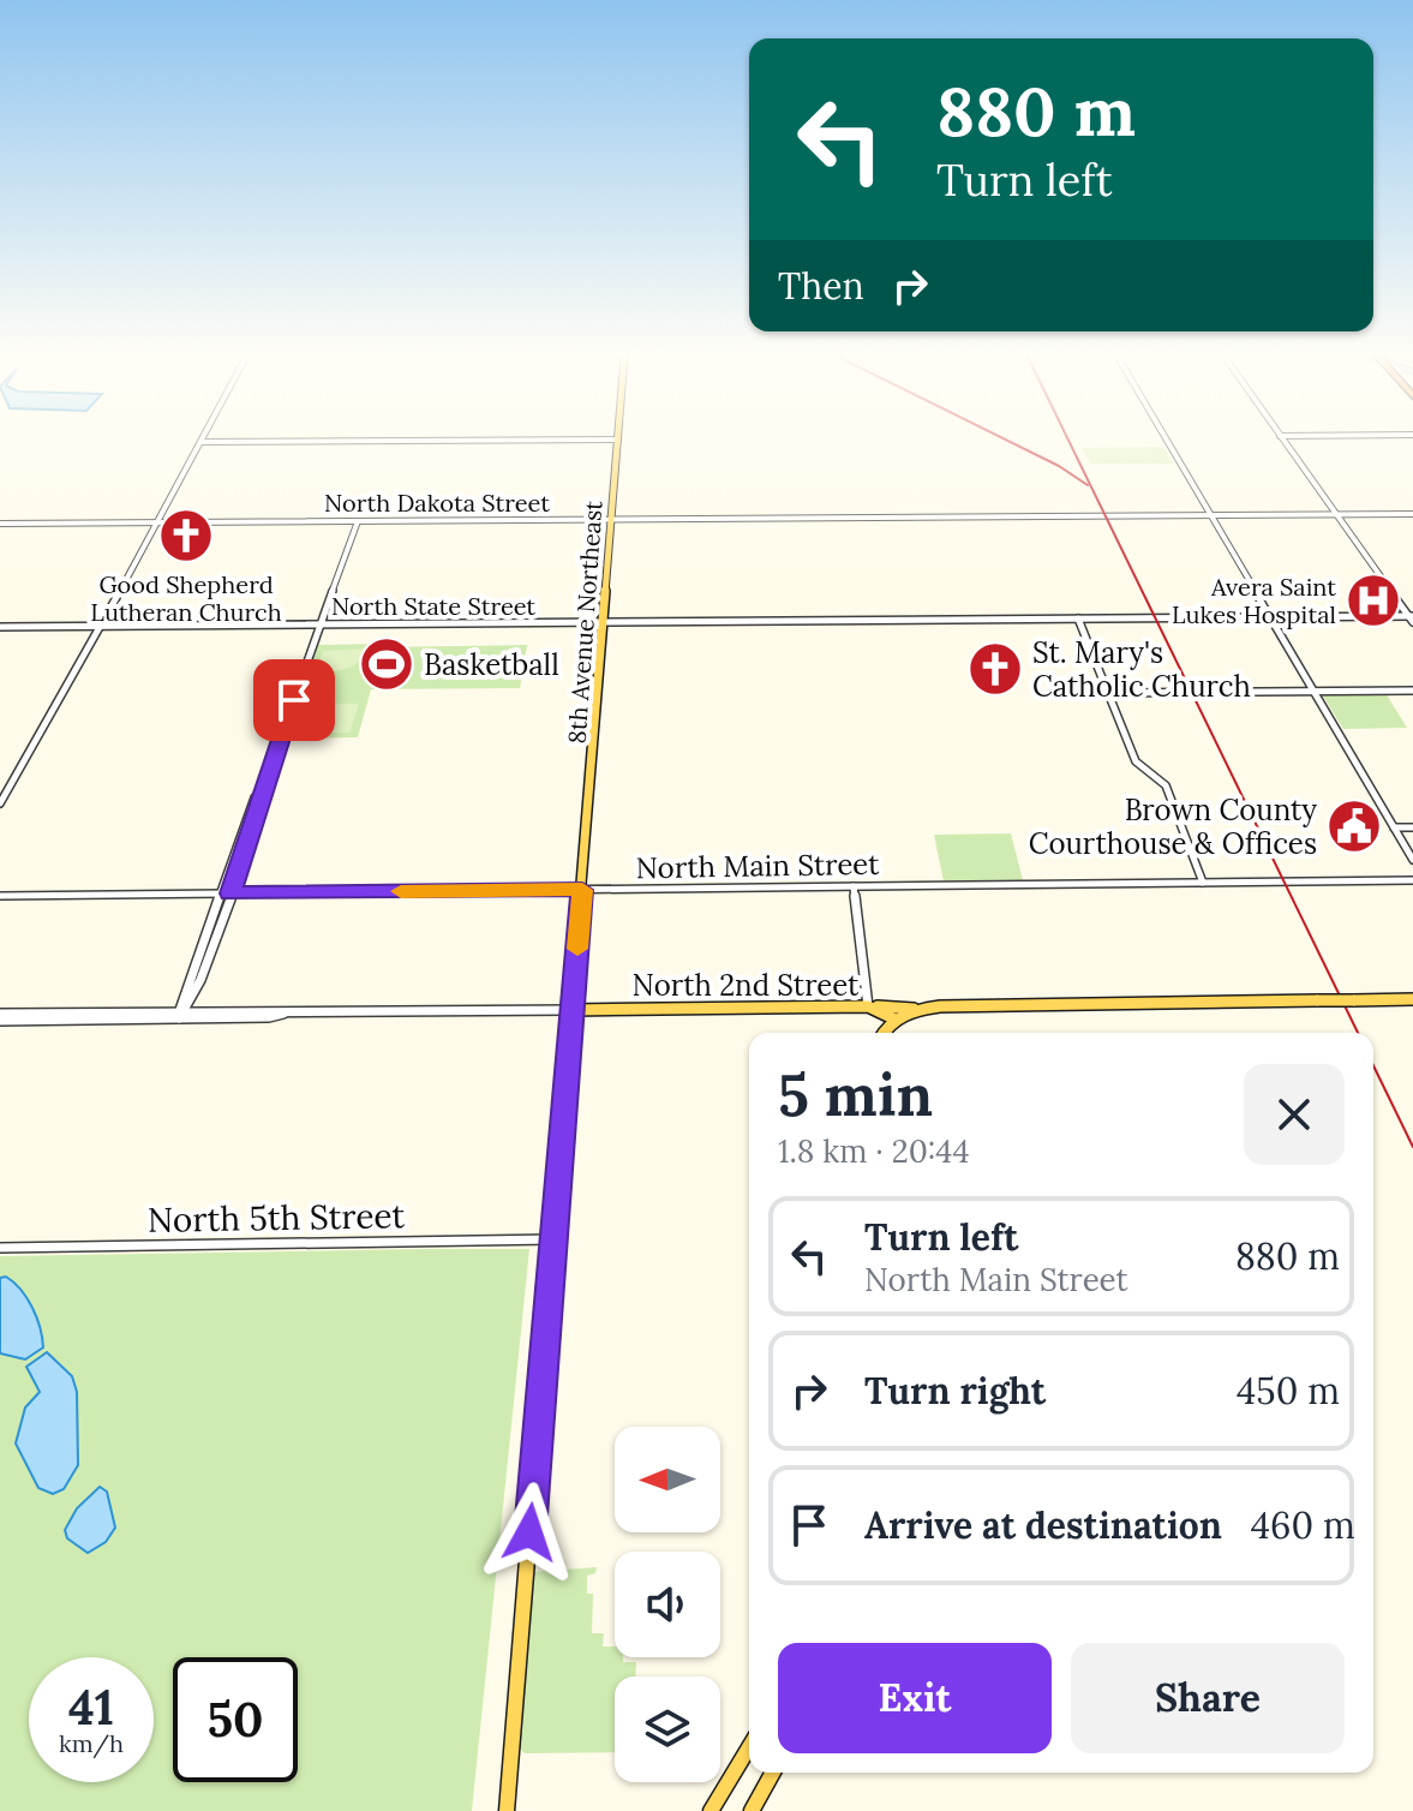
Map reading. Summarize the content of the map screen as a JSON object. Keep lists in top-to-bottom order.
{
  "streets": {
    "main road": ["8th Avenue Northeast", "North 2nd Street"],
    "street": [
      "North Dakota Street",
      "North State Street",
      "North Main Street",
      "North 5th Street"
    ]
  },
  "crossings": [
    ["North Dakota Street", "8th Avenue Northeast"],
    ["North State Street", "8th Avenue Northeast"],
    ["8th Avenue Northeast", "North Main Street"],
    ["8th Avenue Northeast", "North 2nd Street"],
    ["8th Avenue Northeast", "North 5th Street"]
  ],
  "places": {
    "church": ["Good Shepherd Lutheran Church", "St. Mary's Catholic Church"],
    "hospital": ["Avera Saint Lukes Hospital"],
    "sports": ["Basketball"],
    "public building": ["Brown County Courthouse & Offices"]
  },
  "north": "left",
  "page": {
    "turn": ["880 m", "Turn left"],
    "then": "Then",
    "heading": ["5 min", "1.8 km · 20:44"],
    "list": [
      {
        "name": "Turn left",
        "note": "North Main Street",
        "value": "880 m"
      },
      {
        "name": "Turn right",
        "value": "450 m"
      },
      {
        "name": "Arrive at destination",
        "value": "460 m"
      }
    ],
    "buttons": ["Exit", "Share"],
    "speed": "41 km/h",
    "limit": "50"
  }
}
